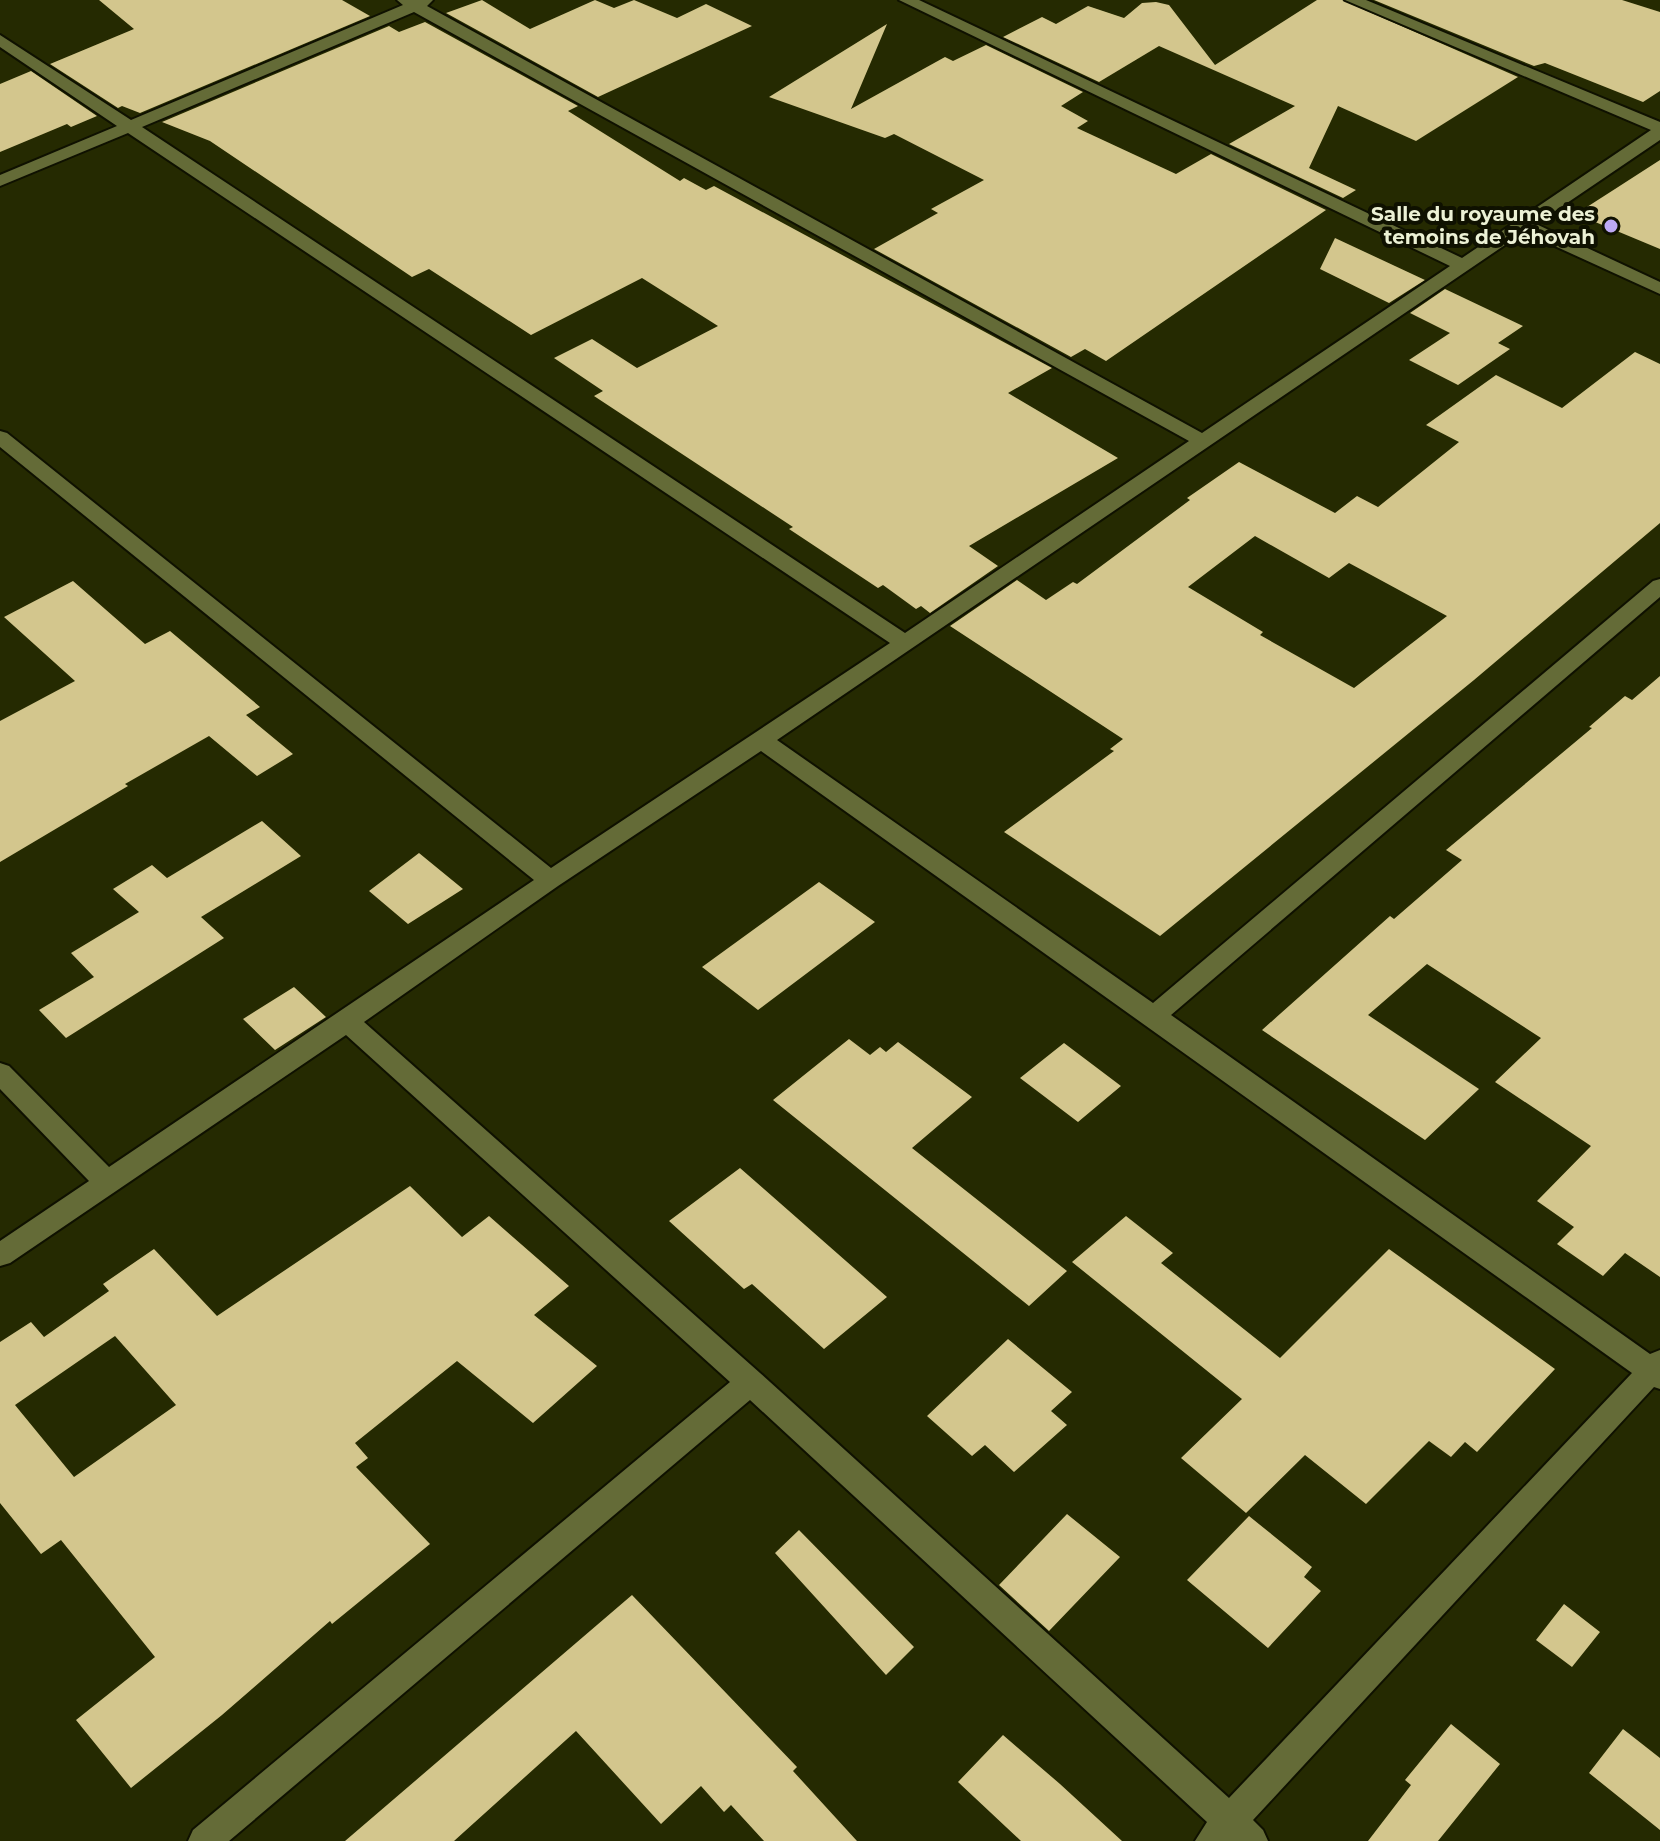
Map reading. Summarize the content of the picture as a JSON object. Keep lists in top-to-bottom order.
{
  "places": ["Salle du royaume des temoins de Jéhovah"]
}
